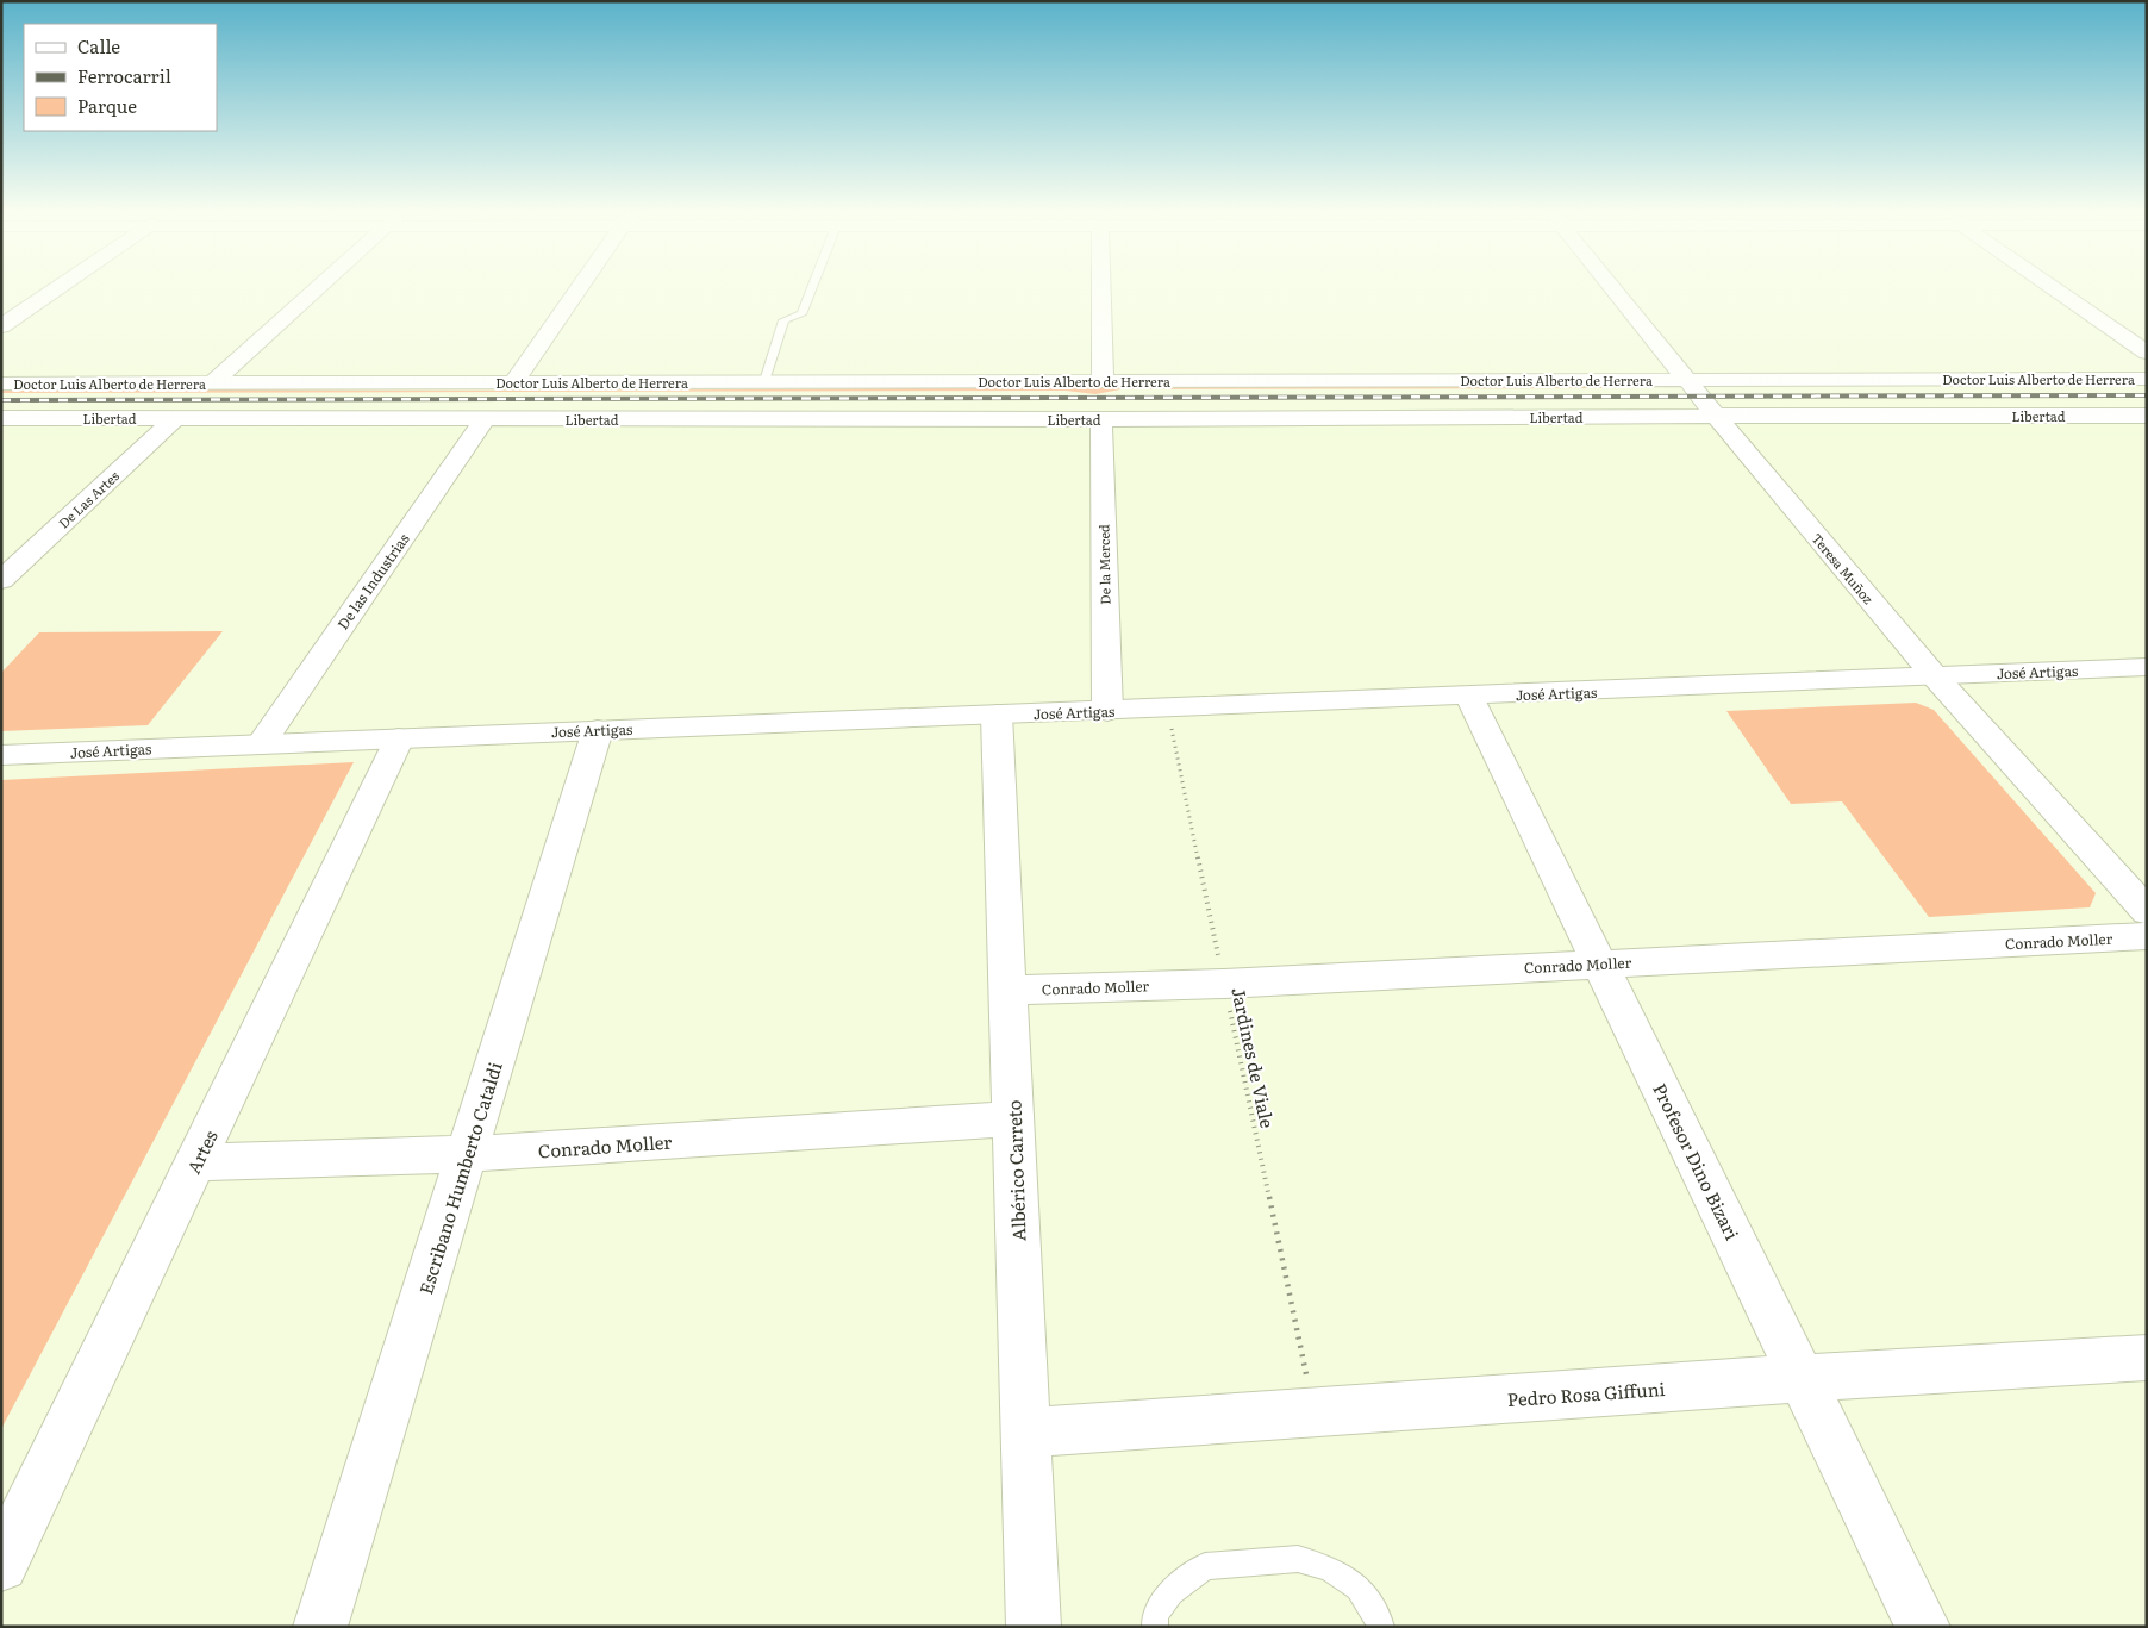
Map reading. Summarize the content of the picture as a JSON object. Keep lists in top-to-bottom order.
{
  "streets": {
    "street": [
      "Doctor Luis Alberto de Herrera",
      "Libertad",
      "De Las Artes",
      "De la Merced",
      "Teresa Muñoz",
      "De las Industrias",
      "José Artigas",
      "Conrado Moller",
      "Artes",
      "Profesor Dino Bizari",
      "Albérico Carreto",
      "Escribano Humberto Cataldi",
      "Pedro Rosa Giffuni"
    ],
    "path": ["Jardines de Viale"]
  },
  "crossings": [
    ["Doctor Luis Alberto de Herrera", "Teresa Muñoz"],
    ["Libertad", "De Las Artes"],
    ["Libertad", "De la Merced"],
    ["Libertad", "Teresa Muñoz"],
    ["Libertad", "De las Industrias"],
    ["De la Merced", "José Artigas"],
    ["Teresa Muñoz", "José Artigas"],
    ["De las Industrias", "José Artigas"],
    ["José Artigas", "Jardines de Viale"],
    ["José Artigas", "Artes"],
    ["José Artigas", "Profesor Dino Bizari"],
    ["José Artigas", "Albérico Carreto"],
    ["José Artigas", "Escribano Humberto Cataldi"],
    ["Conrado Moller", "Jardines de Viale"],
    ["Conrado Moller", "Artes"],
    ["Conrado Moller", "Profesor Dino Bizari"],
    ["Conrado Moller", "Albérico Carreto"],
    ["Conrado Moller", "Escribano Humberto Cataldi"],
    ["Jardines de Viale", "Pedro Rosa Giffuni"],
    ["Profesor Dino Bizari", "Pedro Rosa Giffuni"],
    ["Albérico Carreto", "Pedro Rosa Giffuni"]
  ],
  "legend": ["Calle", "Ferrocarril", "Parque"]
}
